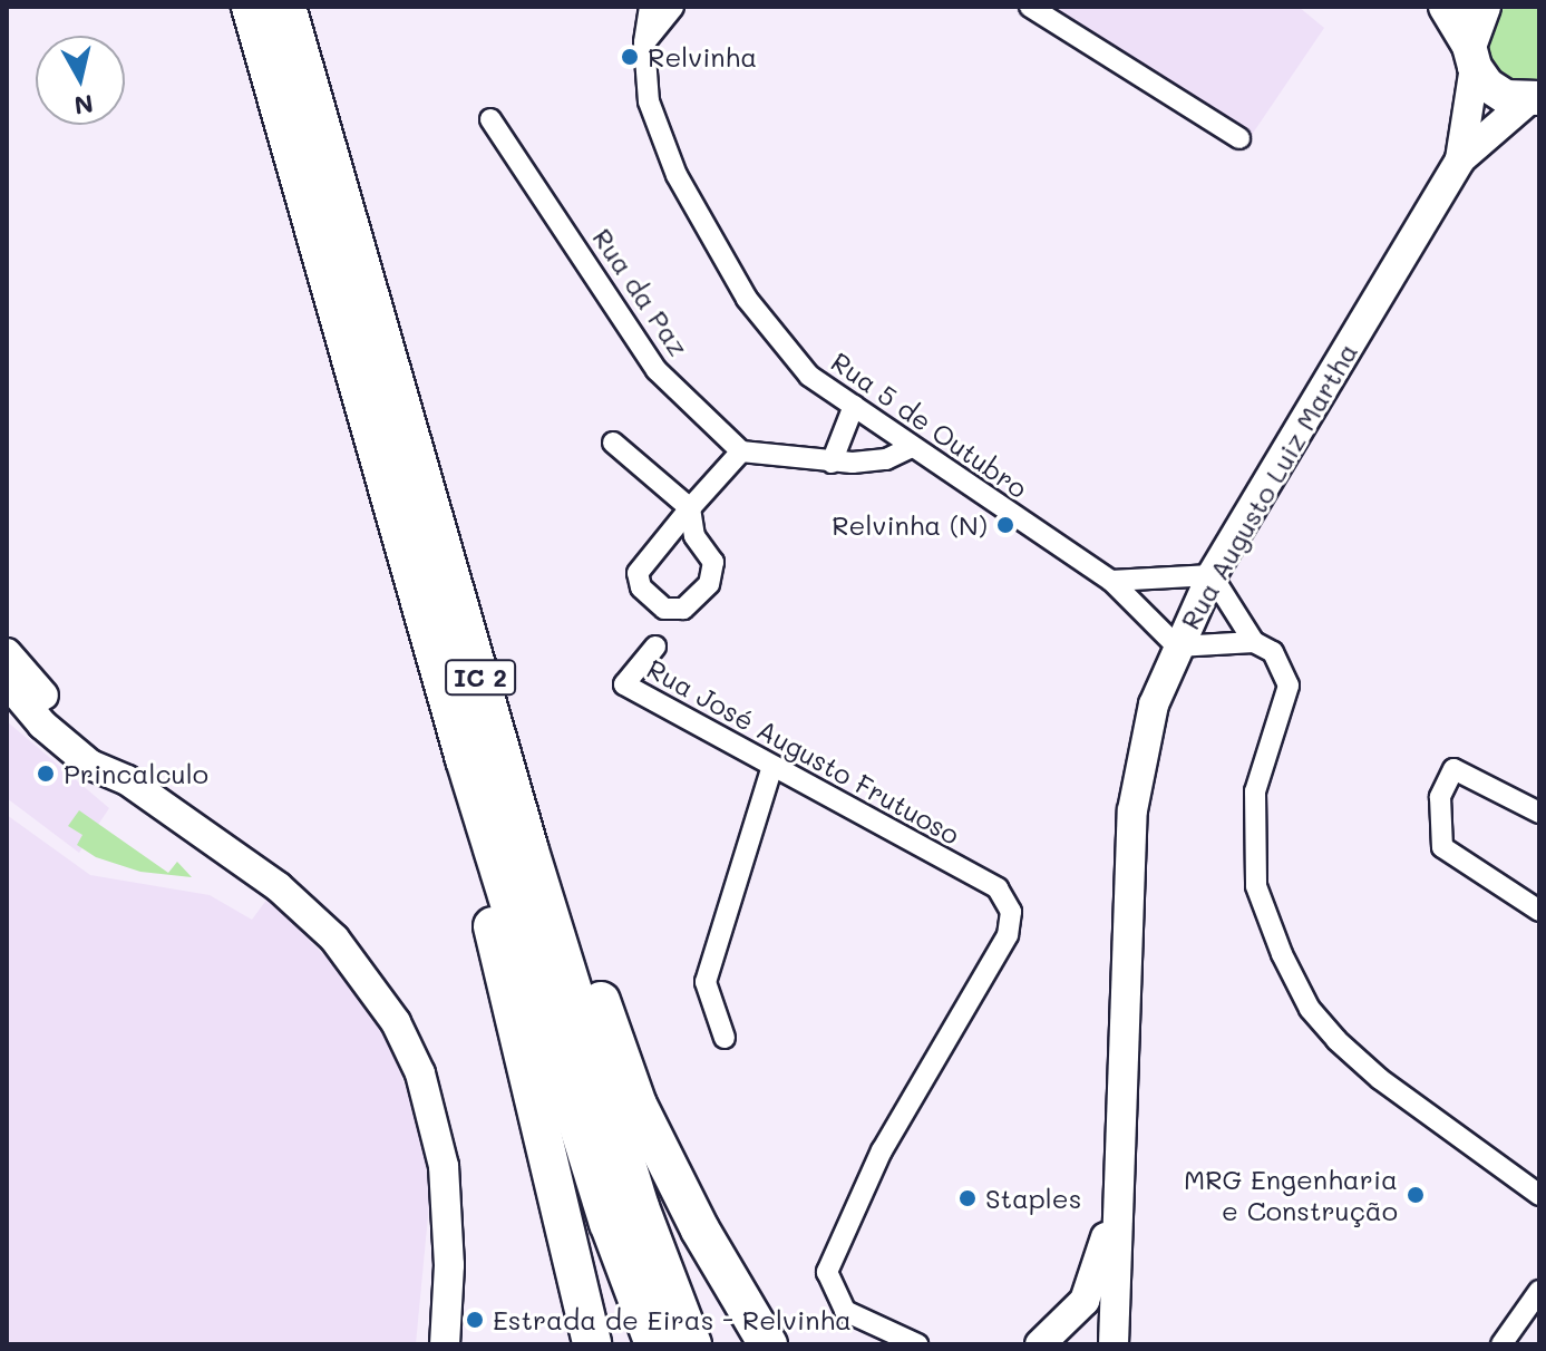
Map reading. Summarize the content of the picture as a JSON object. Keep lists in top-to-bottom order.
{
  "streets": {
    "highway": ["IC 2"],
    "main road": ["Rua Augusto Luiz Martha"],
    "street": ["Rua da Paz", "Rua 5 de Outubro", "Rua José Augusto Frutuoso"]
  },
  "crossings": [
    ["Rua 5 de Outubro", "Rua Augusto Luiz Martha"]
  ],
  "places": [
    "Relvinha",
    "Relvinha (N)",
    "Princalculo",
    "MRG Engenharia e Construção",
    "Staples",
    "Estrada de Eiras - Relvinha"
  ],
  "north": "bottom"
}
